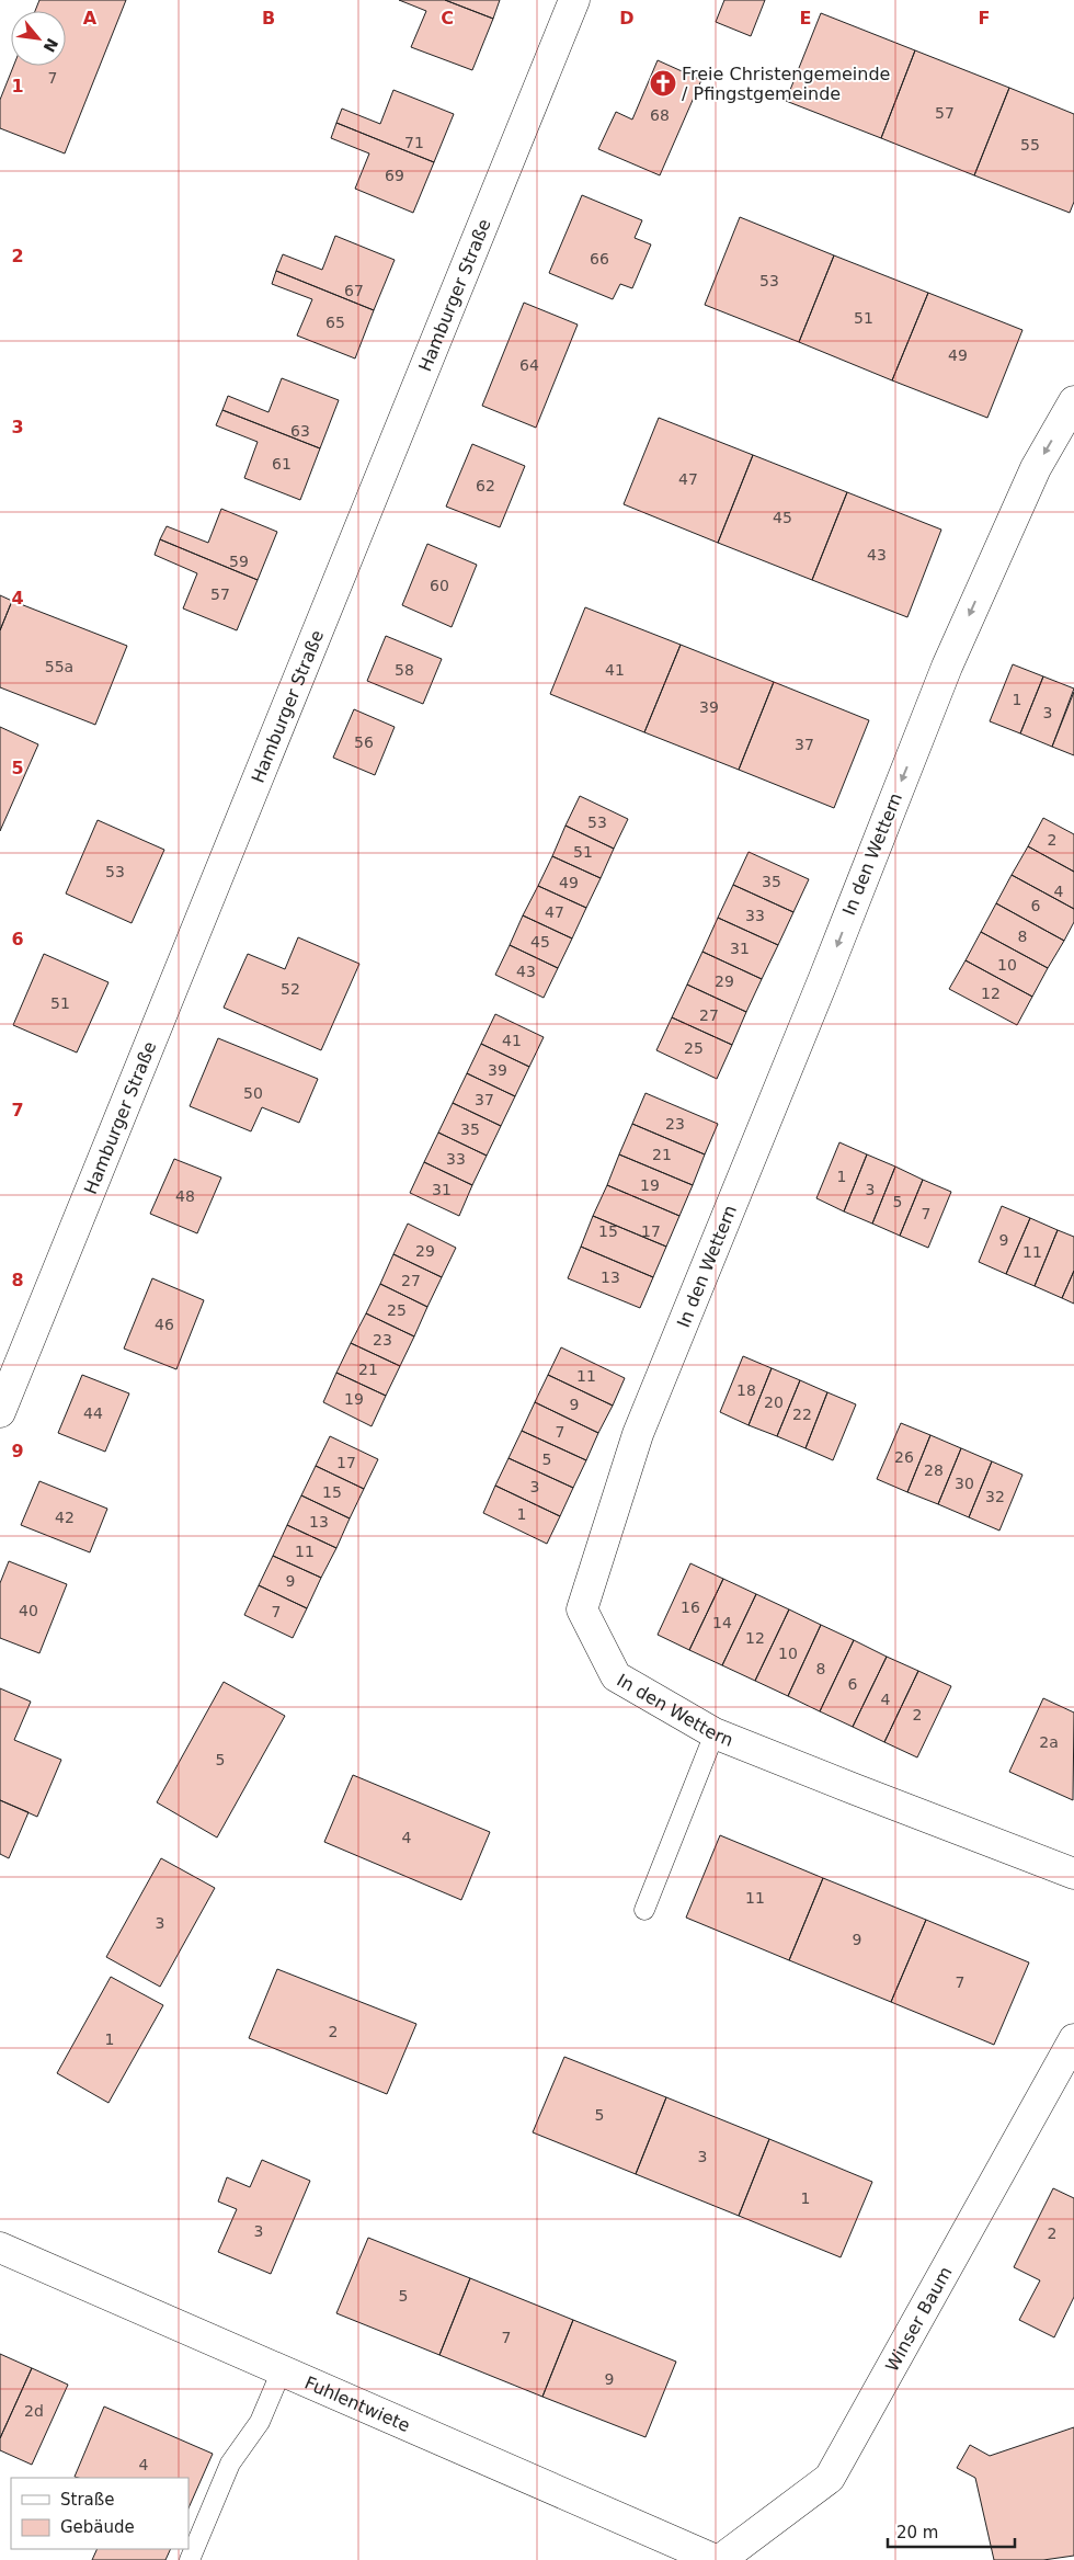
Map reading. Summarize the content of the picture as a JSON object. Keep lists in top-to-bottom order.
{
  "streets": {
    "street": [
      "Hamburger Straße",
      "In den Wettern",
      "Winser Baum",
      "Fuhlentwiete"
    ]
  },
  "crossings": [
    ["Winser Baum", "Fuhlentwiete"]
  ],
  "one_way": ["In den Wettern"],
  "places": {
    "church": ["Freie Christengemeinde / Pfingstgemeinde"]
  },
  "house_numbers": [
    "7",
    "57",
    "68",
    "71",
    "55",
    "69",
    "66",
    "53",
    "67",
    "51",
    "65",
    "49",
    "64",
    "63",
    "61",
    "47",
    "62",
    "45",
    "43",
    "59",
    "60",
    "57",
    "55a",
    "58",
    "41",
    "1",
    "39",
    "3",
    "56",
    "37",
    "53",
    "2",
    "51",
    "53",
    "35",
    "49",
    "4",
    "6",
    "47",
    "33",
    "8",
    "45",
    "31",
    "10",
    "43",
    "29",
    "52",
    "12",
    "51",
    "27",
    "41",
    "25",
    "39",
    "50",
    "37",
    "23",
    "35",
    "21",
    "33",
    "1",
    "19",
    "31",
    "3",
    "48",
    "5",
    "7",
    "15",
    "17",
    "9",
    "29",
    "11",
    "13",
    "27",
    "25",
    "46",
    "23",
    "21",
    "11",
    "18",
    "19",
    "20",
    "9",
    "44",
    "22",
    "7",
    "26",
    "5",
    "17",
    "28",
    "30",
    "3",
    "15",
    "32",
    "1",
    "42",
    "13",
    "11",
    "9",
    "16",
    "40",
    "7",
    "14",
    "12",
    "10",
    "8",
    "6",
    "4",
    "2",
    "2a",
    "5",
    "4",
    "11",
    "3",
    "9",
    "7",
    "2",
    "1",
    "5",
    "3",
    "1",
    "3",
    "2",
    "5",
    "7",
    "9",
    "2d",
    "4"
  ],
  "legend": ["Straße", "Gebäude"],
  "scale_bar": "20 m",
  "north": "bottom right",
  "grid": {
    "columns": [
      "A",
      "B",
      "C",
      "D",
      "E",
      "F"
    ],
    "rows": [
      "1",
      "2",
      "3",
      "4",
      "5",
      "6",
      "7",
      "8",
      "9"
    ]
  }
}
